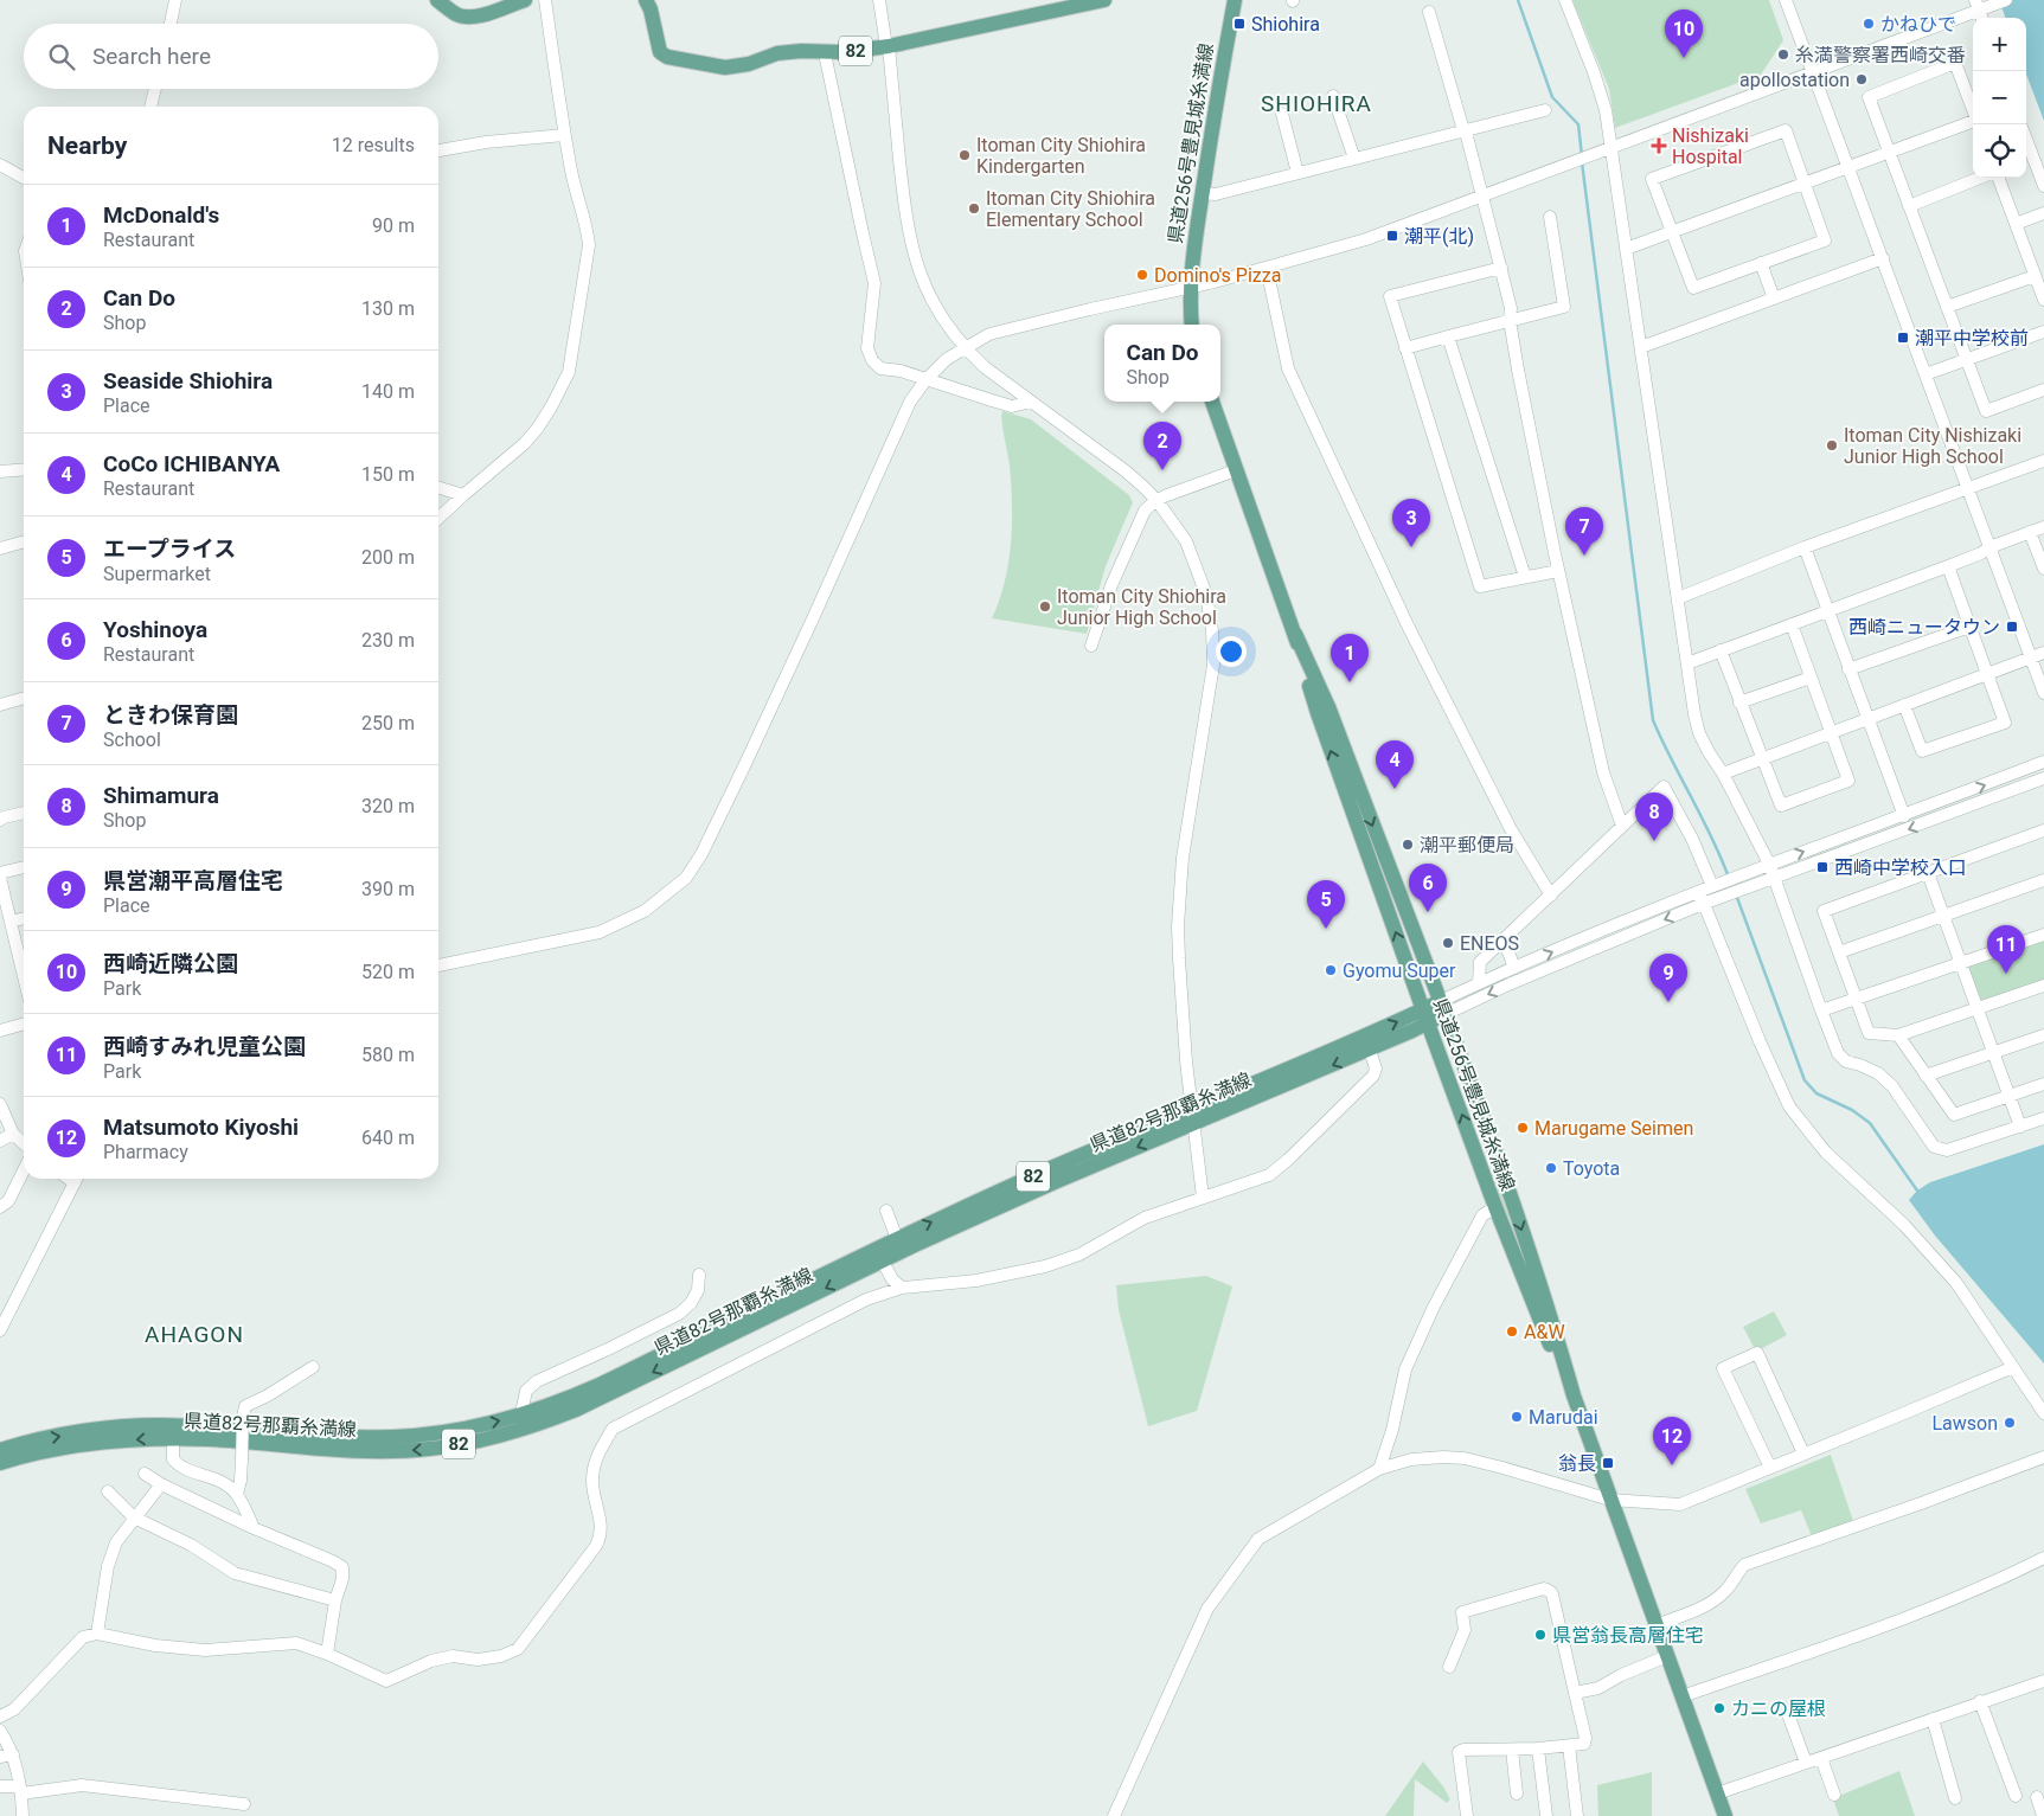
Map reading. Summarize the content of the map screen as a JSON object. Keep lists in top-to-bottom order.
{
  "streets": {
    "main road": ["82", "県道256号豊見城糸満線", "県道82号那覇糸満線"]
  },
  "crossings": [
    ["県道256号豊見城糸満線", "県道82号那覇糸満線"]
  ],
  "districts": ["SHIOHIRA", "AHAGON"],
  "places": {
    "transit": [
      "Shiohira",
      "潮平(北)",
      "潮平中学校前",
      "西崎ニュータウン",
      "西崎中学校入口",
      "翁長"
    ],
    "other": [
      "かねひで",
      "糸満警察署西崎交番",
      "apollostation",
      "Itoman City Shiohira Kindergarten",
      "Itoman City Shiohira Elementary School",
      "Domino's Pizza",
      "Itoman City Nishizaki Junior High School",
      "Itoman City Shiohira Junior High School",
      "潮平郵便局",
      "ENEOS",
      "Gyomu Super",
      "Marugame Seimen",
      "Toyota",
      "A&W",
      "Marudai",
      "Lawson",
      "県営翁長高層住宅",
      "カニの屋根"
    ],
    "health": ["Nishizaki Hospital"]
  },
  "page": {
    "pins": [
      "10",
      "2",
      "3",
      "7",
      "1",
      "4",
      "8",
      "6",
      "5",
      "11",
      "9",
      "12"
    ],
    "map_buttons": ["+", "−"],
    "search": "Search here",
    "heading": ["Nearby", "12 results"],
    "list": [
      {
        "mark": "1",
        "name": "McDonald's",
        "note": "Restaurant",
        "value": "90 m"
      },
      {
        "mark": "2",
        "name": "Can Do",
        "note": "Shop",
        "value": "130 m"
      },
      {
        "mark": "3",
        "name": "Seaside Shiohira",
        "note": "Place",
        "value": "140 m"
      },
      {
        "mark": "4",
        "name": "CoCo ICHIBANYA",
        "note": "Restaurant",
        "value": "150 m"
      },
      {
        "mark": "5",
        "name": "エープライス",
        "note": "Supermarket",
        "value": "200 m"
      },
      {
        "mark": "6",
        "name": "Yoshinoya",
        "note": "Restaurant",
        "value": "230 m"
      },
      {
        "mark": "7",
        "name": "ときわ保育園",
        "note": "School",
        "value": "250 m"
      },
      {
        "mark": "8",
        "name": "Shimamura",
        "note": "Shop",
        "value": "320 m"
      },
      {
        "mark": "9",
        "name": "県営潮平高層住宅",
        "note": "Place",
        "value": "390 m"
      },
      {
        "mark": "10",
        "name": "西崎近隣公園",
        "note": "Park",
        "value": "520 m"
      },
      {
        "mark": "11",
        "name": "西崎すみれ児童公園",
        "note": "Park",
        "value": "580 m"
      },
      {
        "mark": "12",
        "name": "Matsumoto Kiyoshi",
        "note": "Pharmacy",
        "value": "640 m"
      }
    ],
    "popup": ["Can Do", "Shop"]
  }
}
